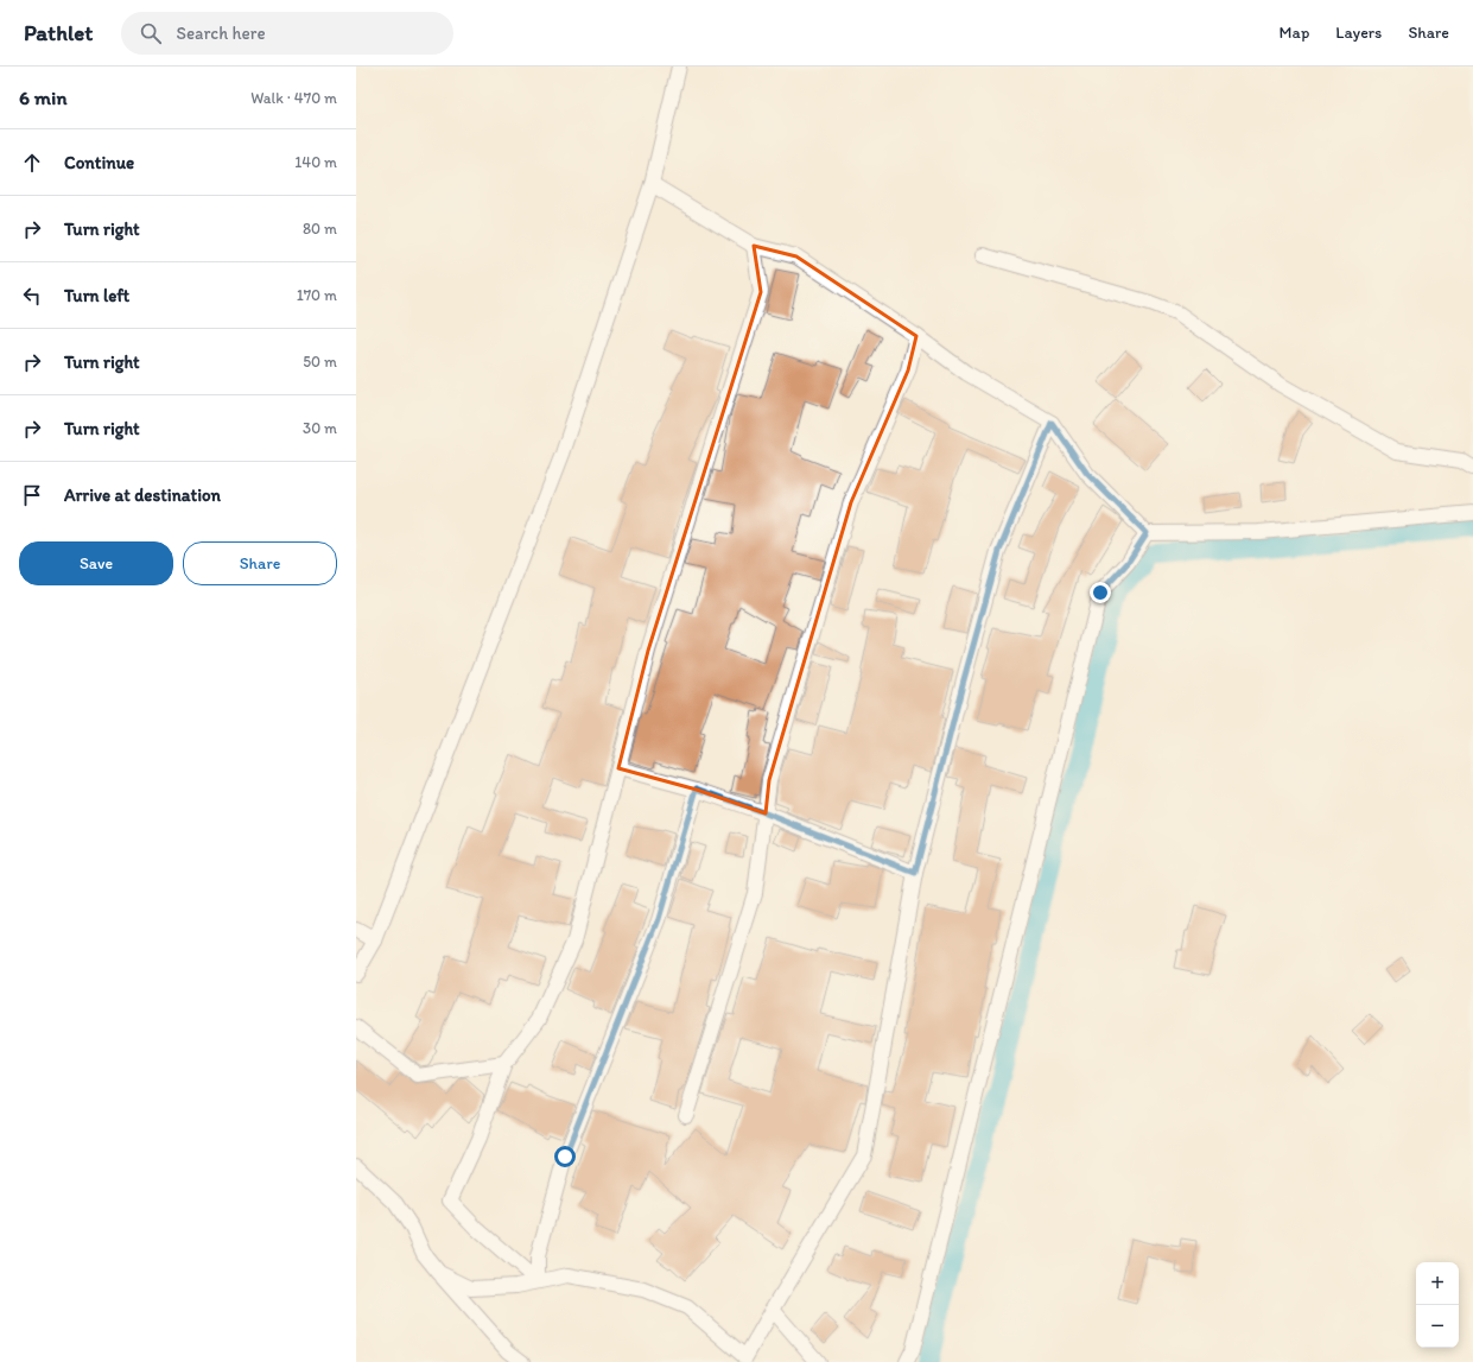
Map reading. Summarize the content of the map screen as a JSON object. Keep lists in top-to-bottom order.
{
  "page": {
    "header": "Pathlet",
    "search": "Search here",
    "nav": ["Map", "Layers", "Share"],
    "heading": ["6 min", "Walk · 470 m"],
    "list": [
      ["Continue", "140 m"],
      ["Turn right", "80 m"],
      ["Turn left", "170 m"],
      ["Turn right", "50 m"],
      ["Turn right", "30 m"],
      "Arrive at destination"
    ],
    "buttons": ["Save", "Share"],
    "map_buttons": ["+", "−"]
  }
}
